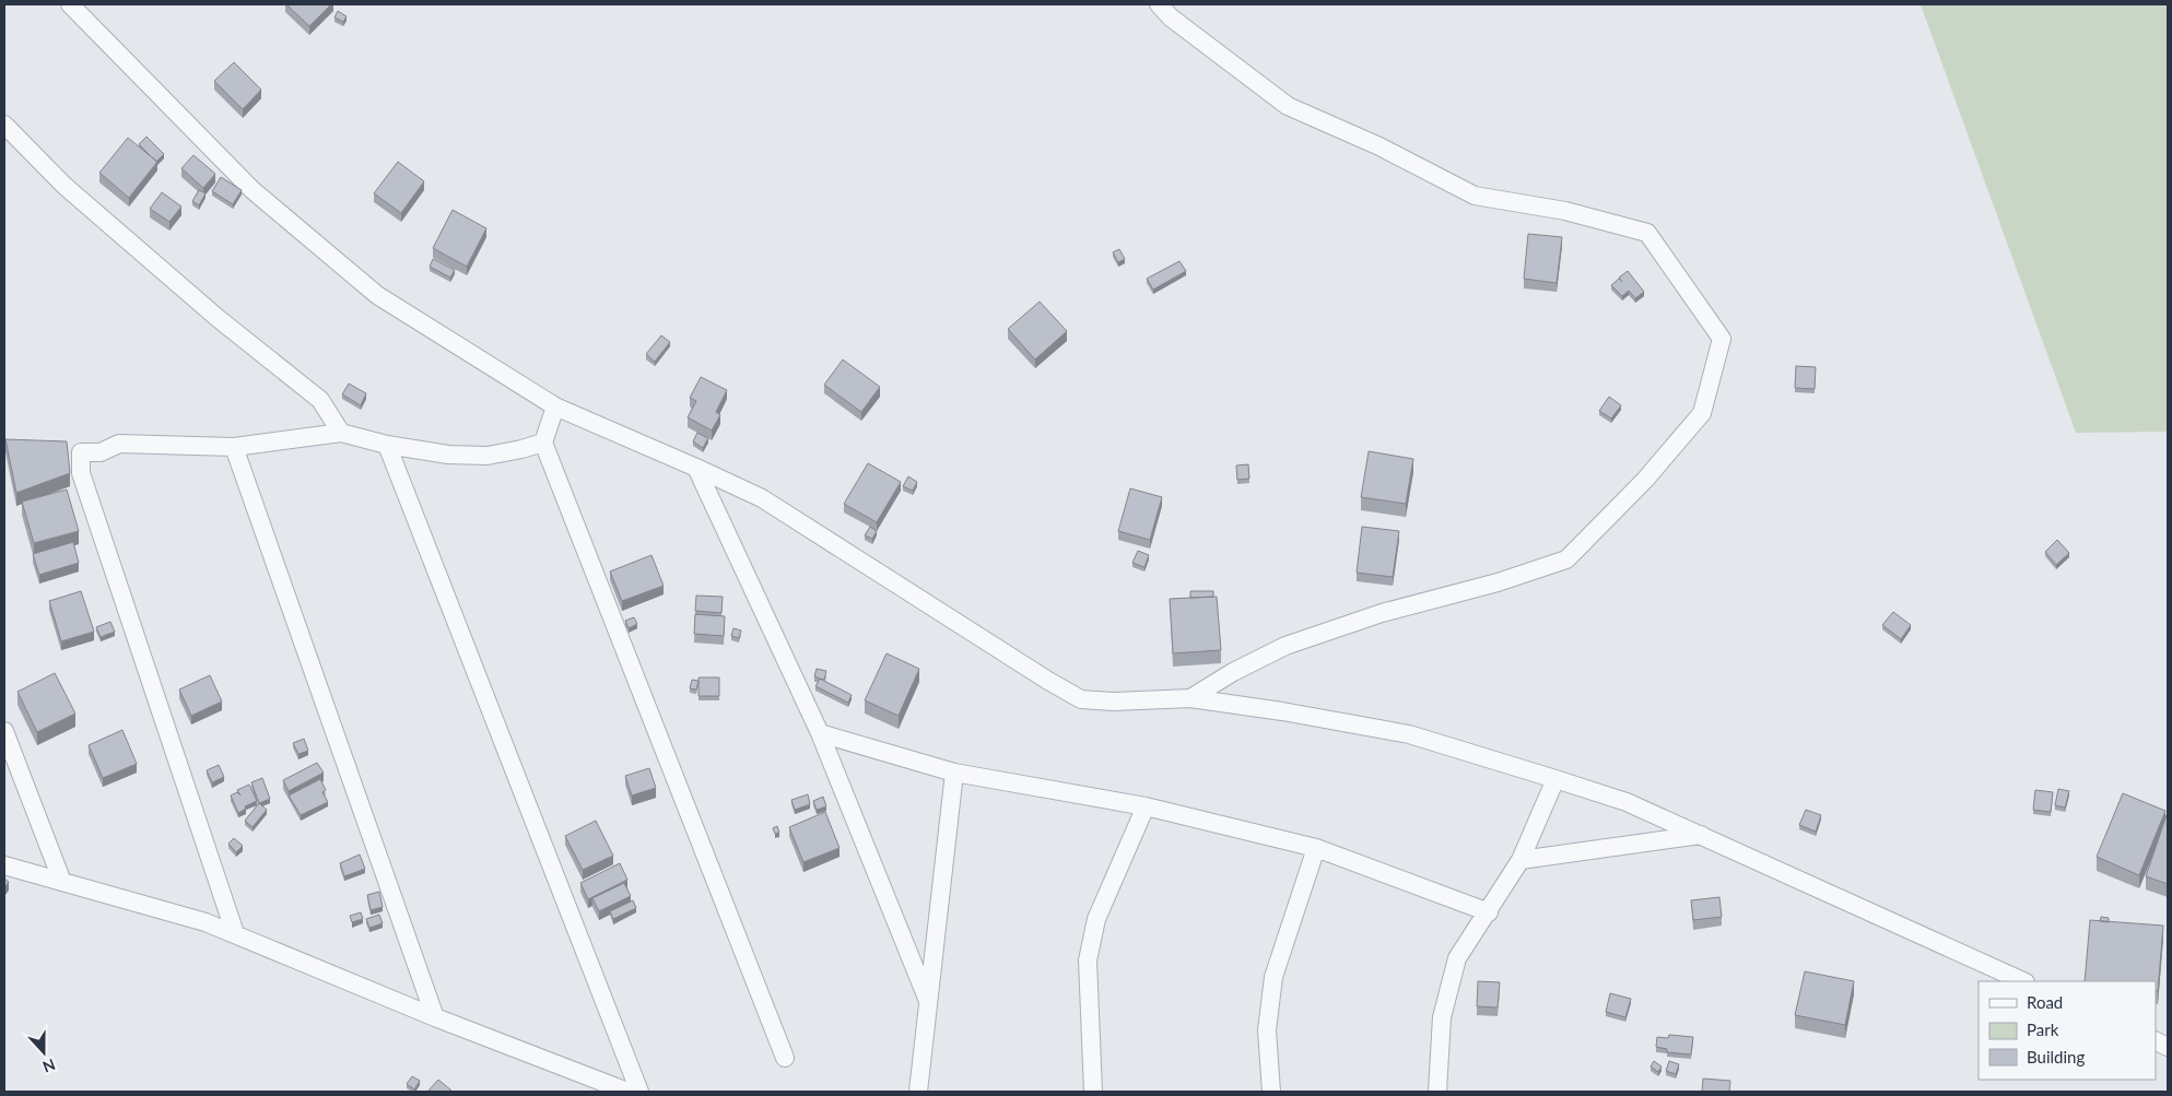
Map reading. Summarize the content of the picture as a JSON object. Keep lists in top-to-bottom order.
{
  "legend": ["Road", "Park", "Building"],
  "north": "bottom"
}
